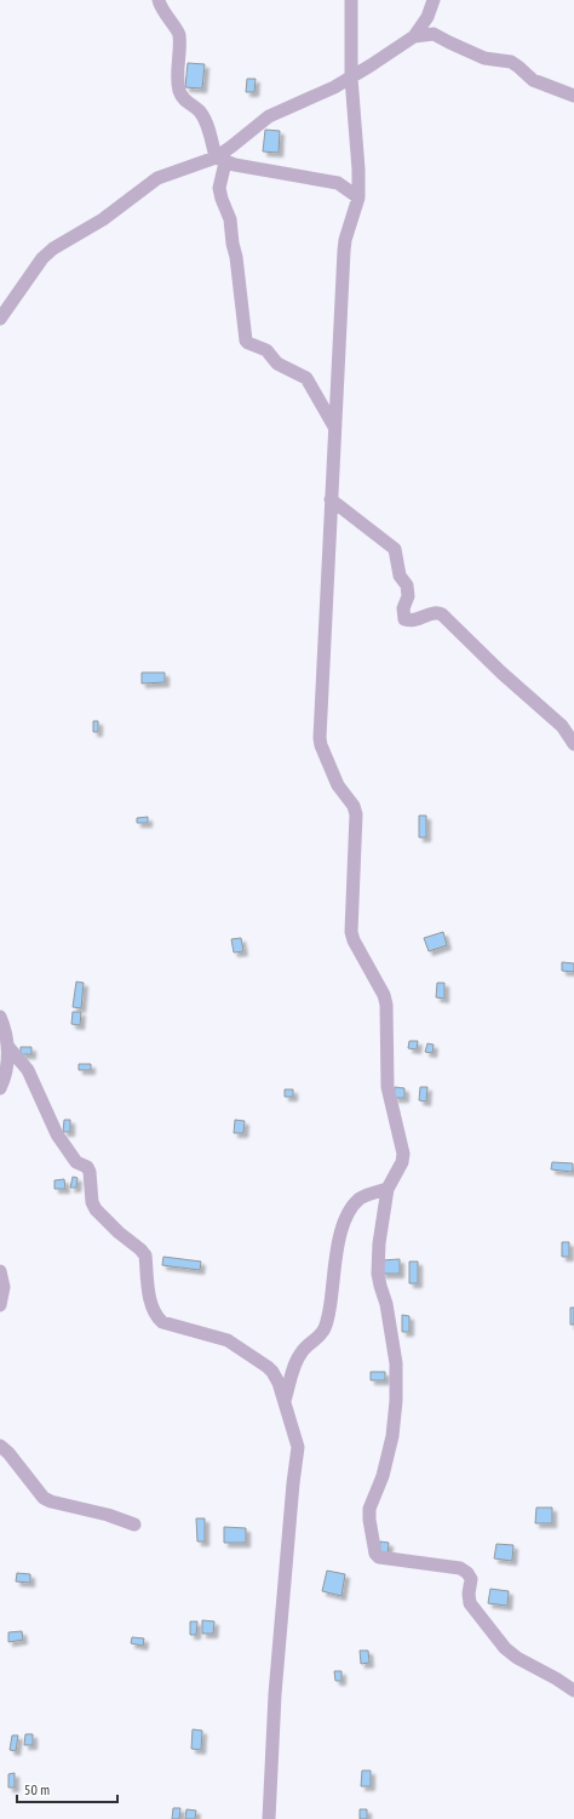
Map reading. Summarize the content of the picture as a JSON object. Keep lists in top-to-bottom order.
{
  "scale_bar": "50 m"
}
